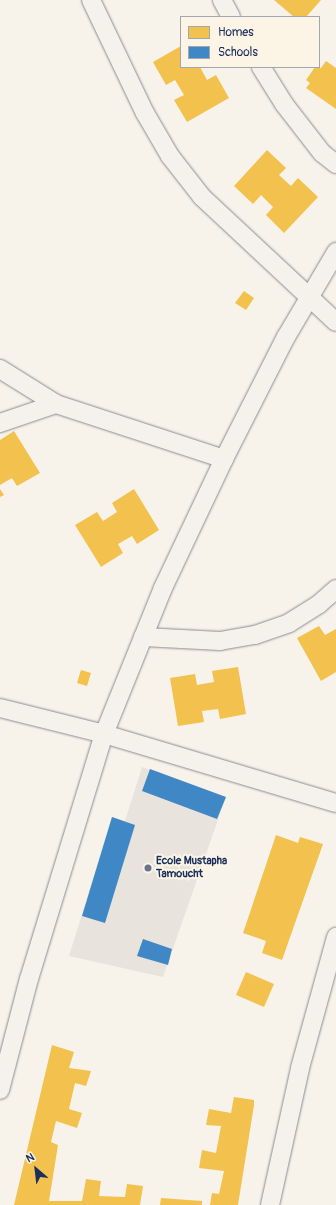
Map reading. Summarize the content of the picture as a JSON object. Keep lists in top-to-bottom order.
{
  "places": ["Ecole Mustapha Tamoucht"],
  "legend": ["Homes", "Schools"],
  "north": "top left"
}
